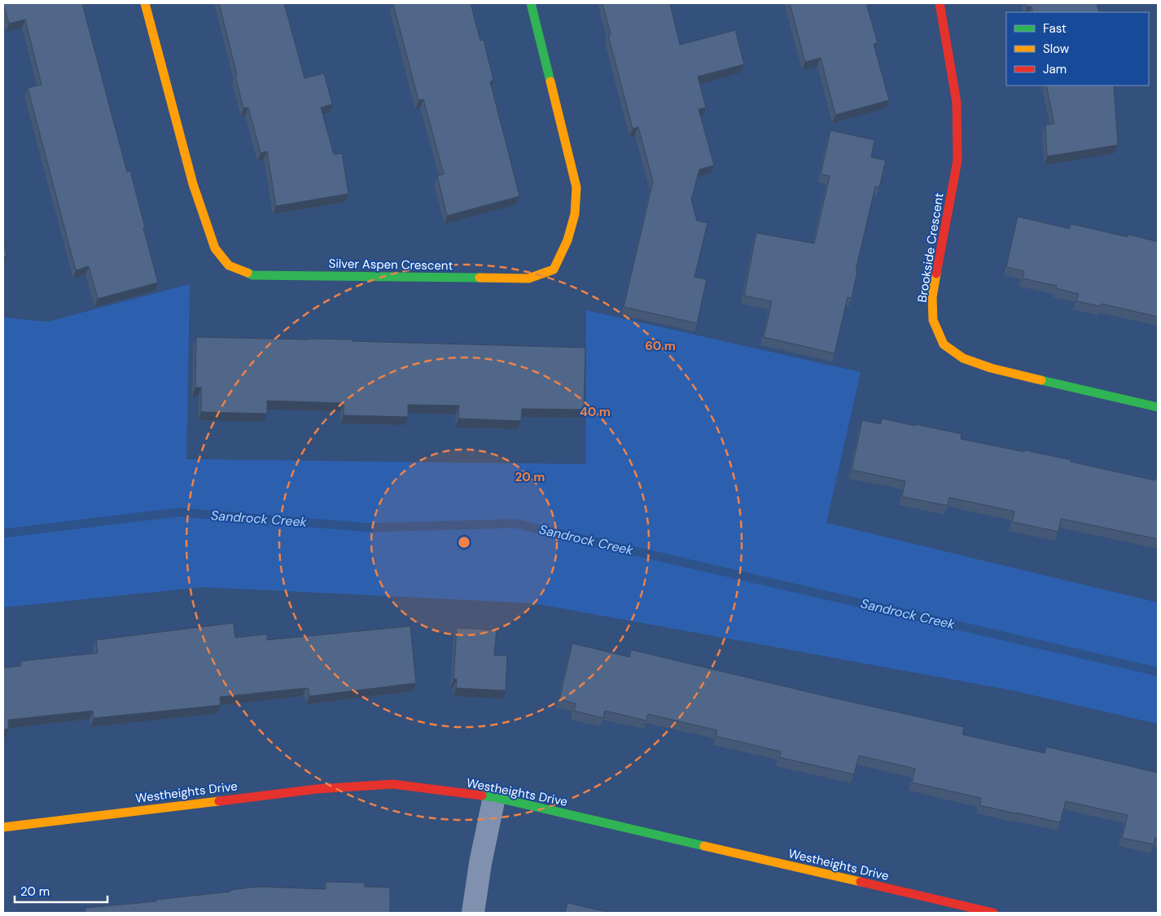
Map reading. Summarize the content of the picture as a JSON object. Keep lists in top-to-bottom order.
{
  "streets": {
    "street": ["Brookside Crescent", "Silver Aspen Crescent", "Westheights Drive"]
  },
  "water": ["Sandrock Creek"],
  "legend": ["Fast", "Slow", "Jam"],
  "scale_bar": "20 m",
  "rings": ["60 m", "40 m", "20 m"]
}
